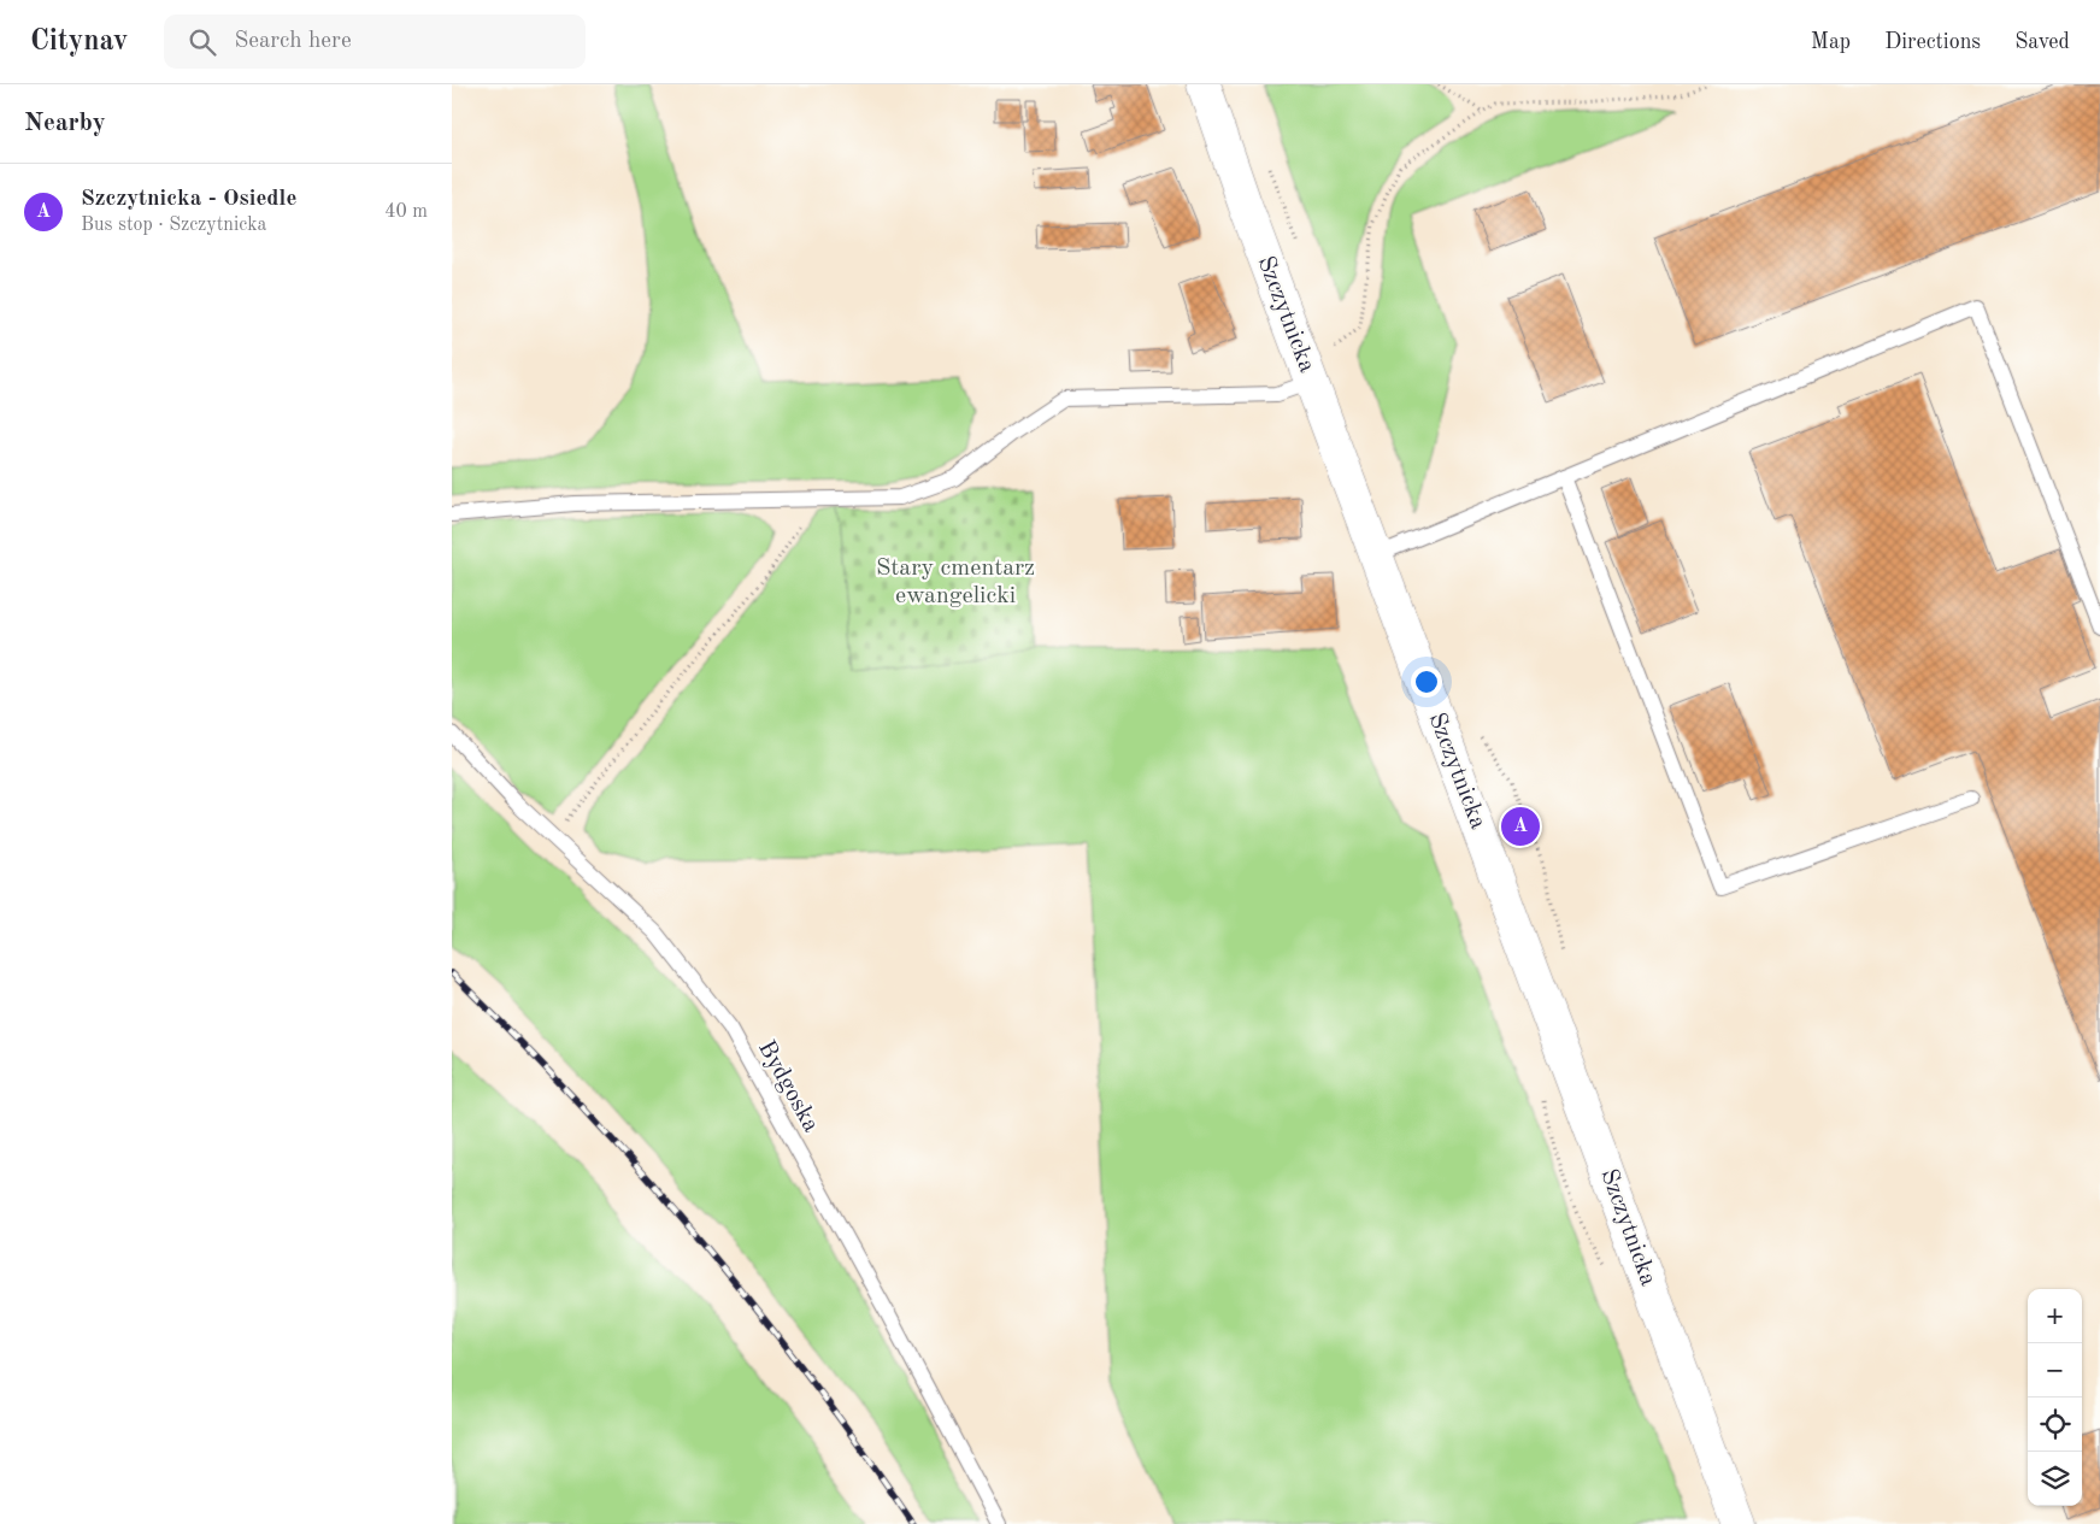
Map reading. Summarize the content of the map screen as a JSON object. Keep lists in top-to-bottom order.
{
  "streets": {
    "street": ["Szczytnicka"],
    "lane": ["Bydgoska"]
  },
  "parks": ["Stary cmentarz ewangelicki"],
  "page": {
    "header": "Citynav",
    "search": "Search here",
    "nav": ["Map", "Directions", "Saved"],
    "heading": "Nearby",
    "list": [
      {
        "mark": "A",
        "name": "Szczytnicka - Osiedle",
        "note": "Bus stop · Szczytnicka",
        "value": "40 m"
      }
    ],
    "pins": "A",
    "map_buttons": ["+", "−"]
  }
}
